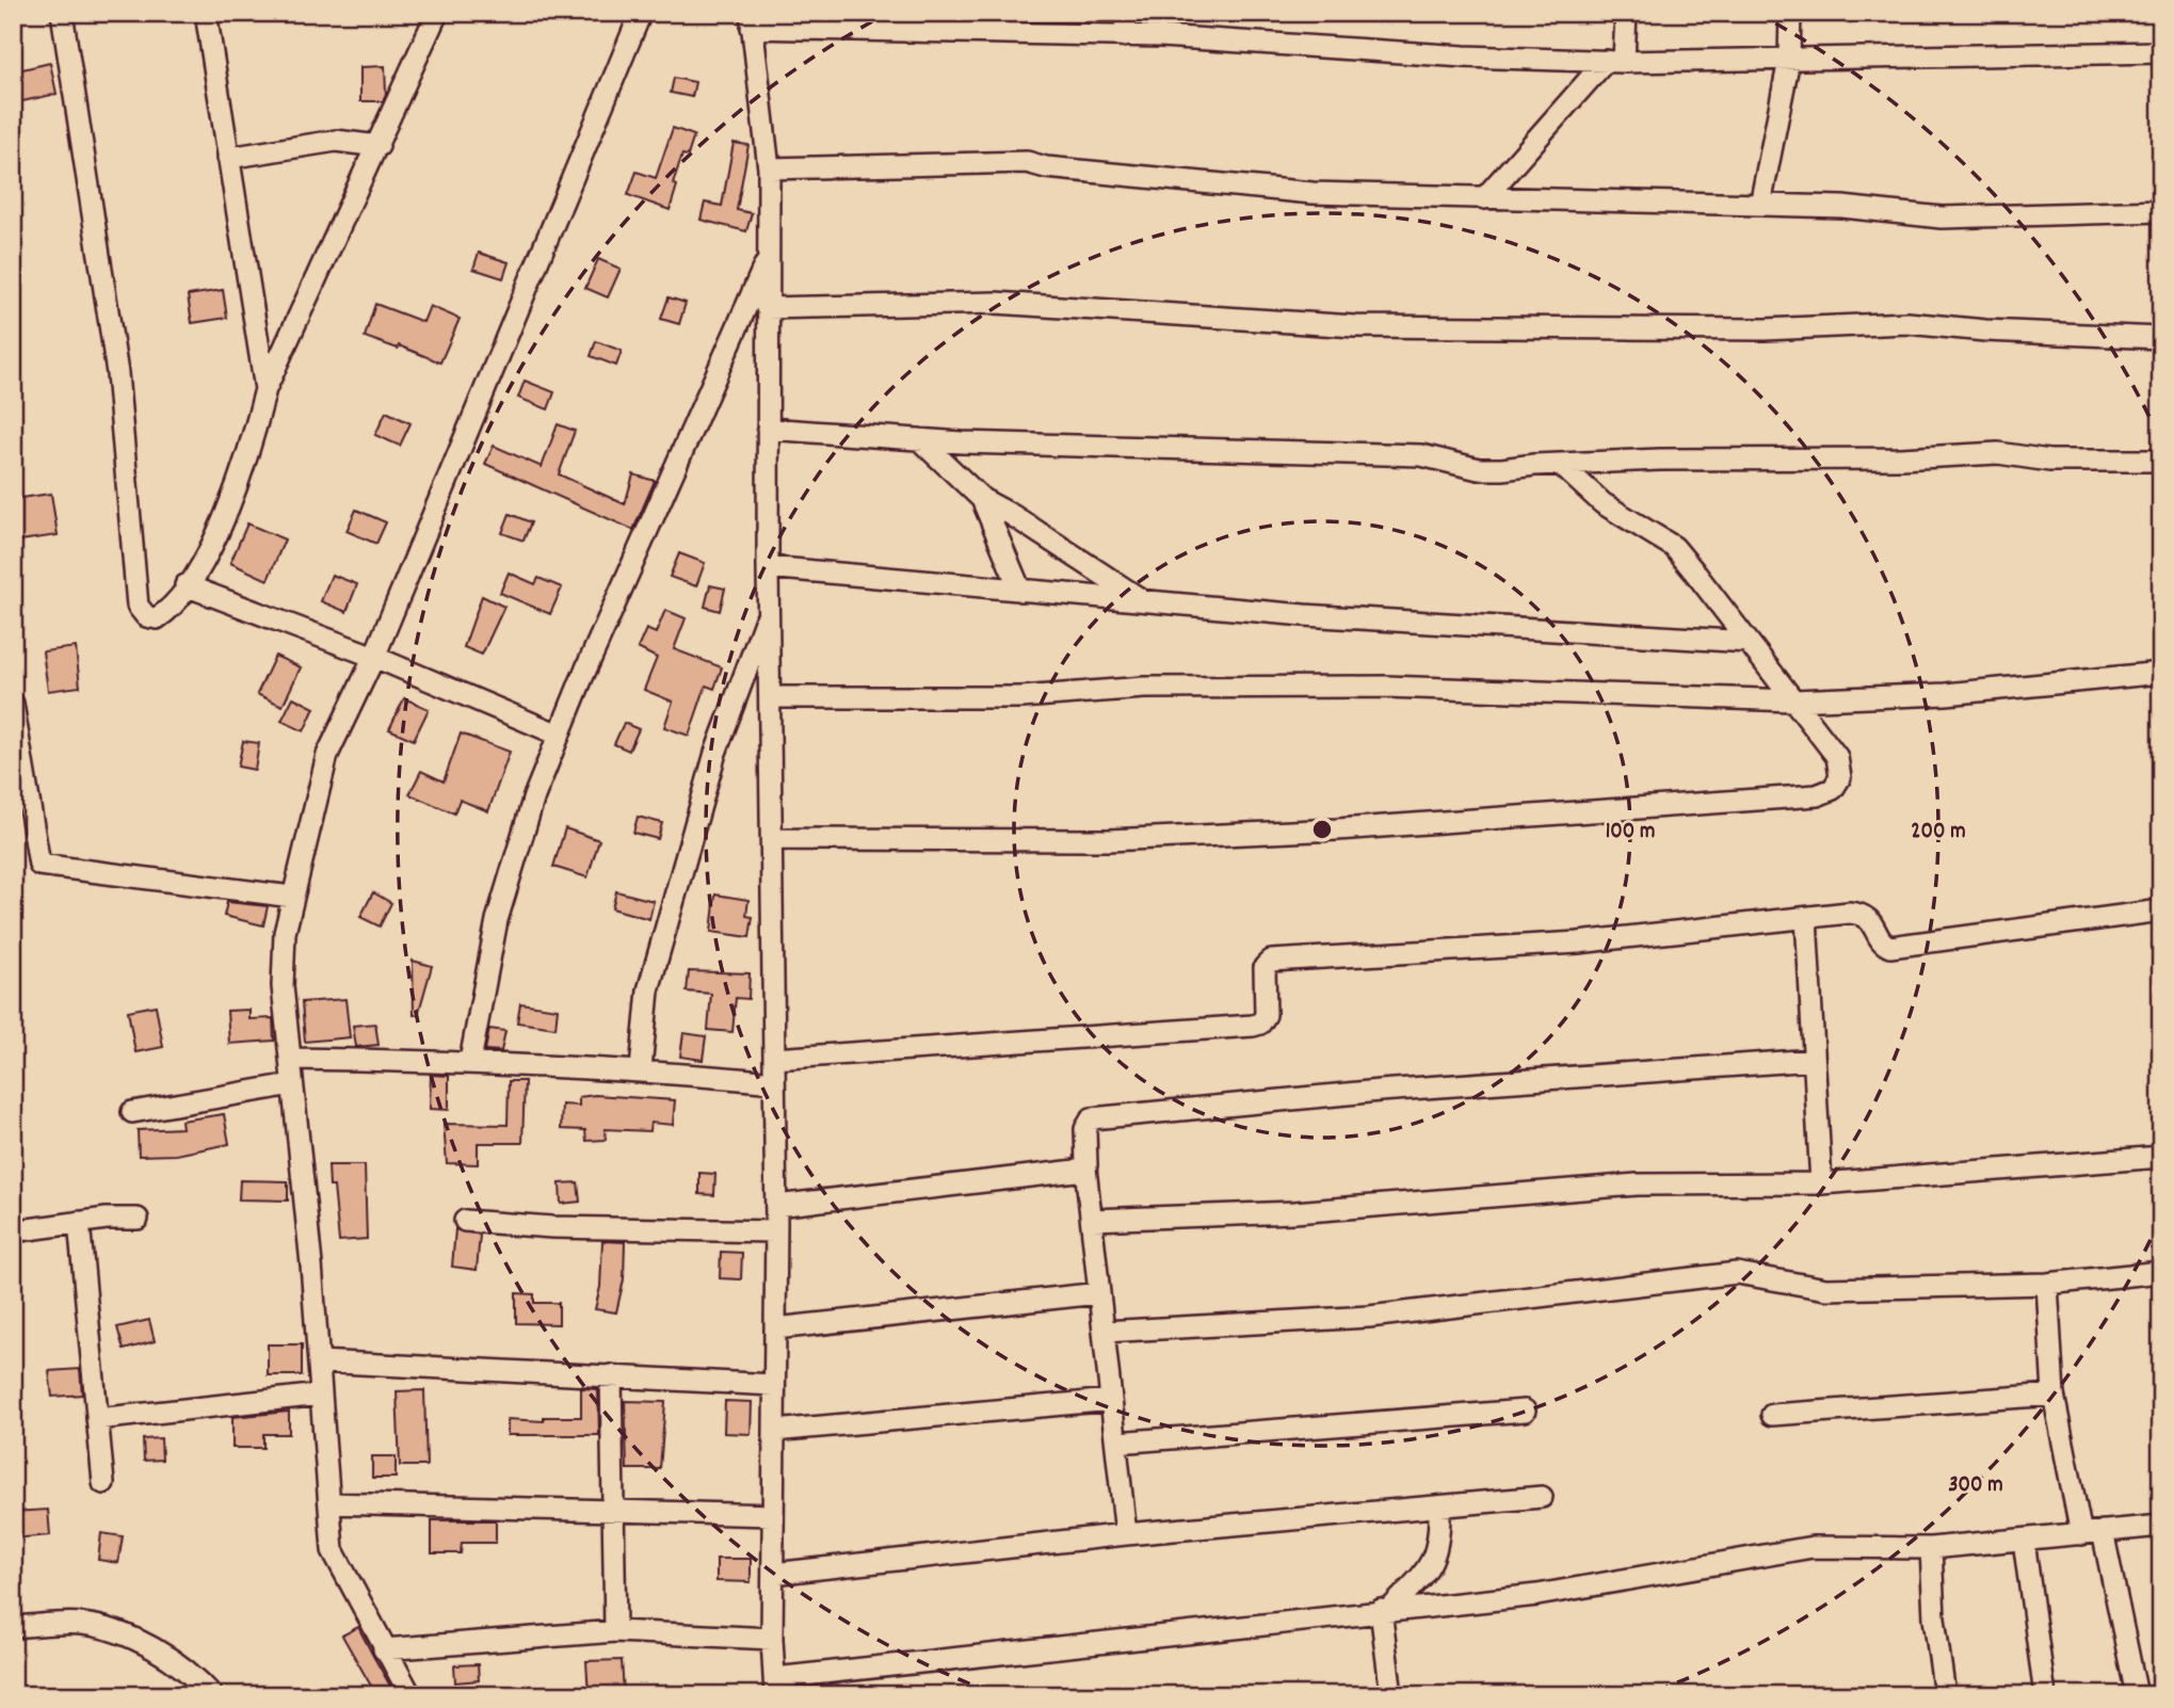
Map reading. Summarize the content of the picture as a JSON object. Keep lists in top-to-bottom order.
{
  "rings": ["100 m", "200 m", "300 m"]
}
